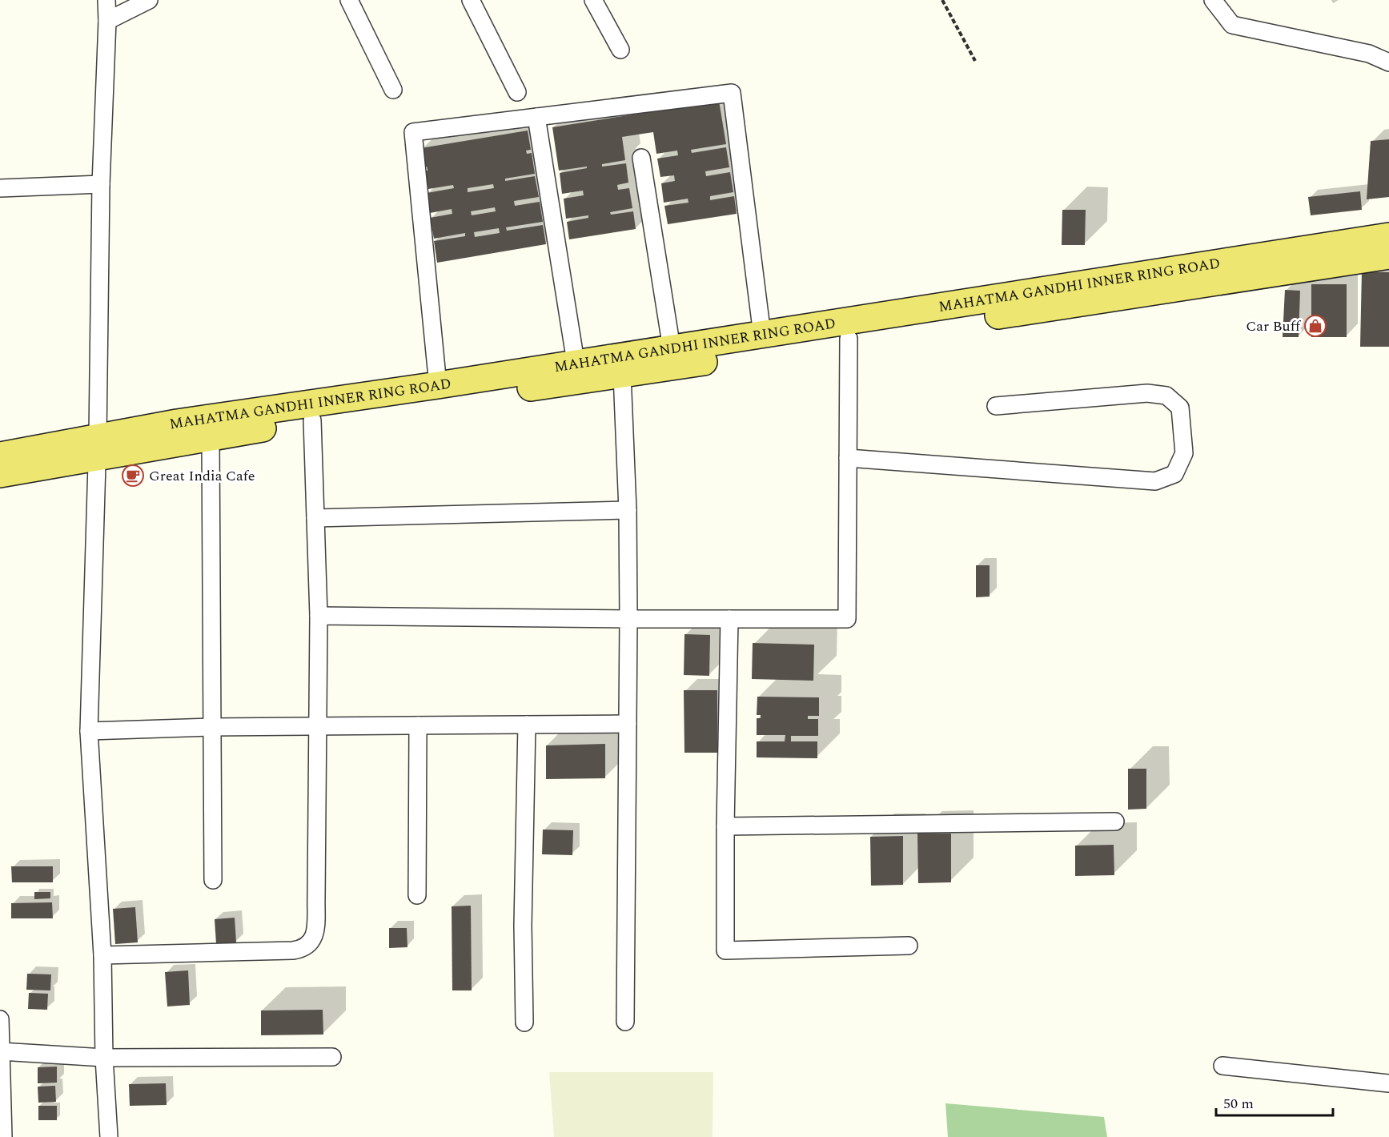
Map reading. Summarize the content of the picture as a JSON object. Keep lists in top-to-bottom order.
{
  "streets": {
    "main road": ["MAHATMA GANDHI INNER RING ROAD"]
  },
  "places": {
    "shop": ["Car Buff"],
    "cafe": ["Great India Cafe"]
  },
  "scale_bar": "50 m"
}
